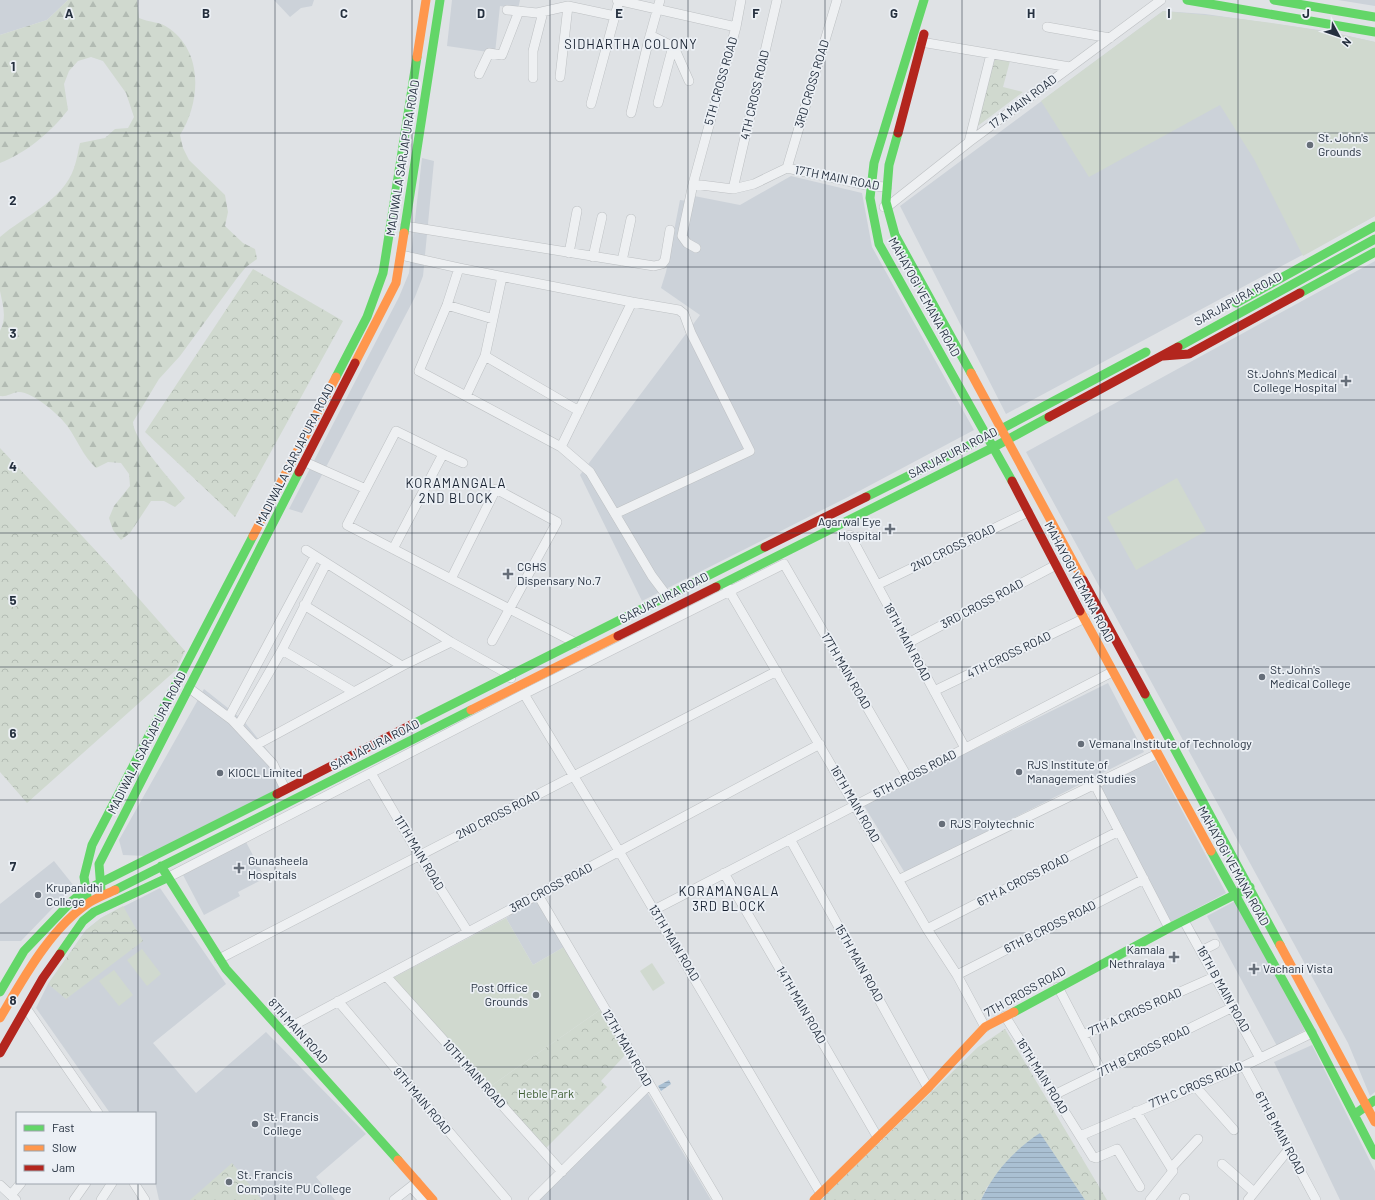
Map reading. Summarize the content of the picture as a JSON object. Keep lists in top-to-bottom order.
{
  "streets": {
    "main road": [
      "MADIWALA SARJAPURA ROAD",
      "MAHAYOGI VEMANA ROAD",
      "SARJAPURA ROAD",
      "7TH CROSS ROAD",
      "8TH MAIN ROAD"
    ],
    "street": [
      "5TH CROSS ROAD",
      "3RD CROSS ROAD",
      "4TH CROSS ROAD",
      "17 A MAIN ROAD",
      "17TH MAIN ROAD",
      "2ND CROSS ROAD",
      "18TH MAIN ROAD",
      "16TH MAIN ROAD",
      "11TH MAIN ROAD",
      "6TH A CROSS ROAD",
      "6TH B CROSS ROAD",
      "13TH MAIN ROAD",
      "15TH MAIN ROAD",
      "16TH B MAIN ROAD",
      "14TH MAIN ROAD",
      "7TH A CROSS ROAD",
      "12TH MAIN ROAD",
      "7TH B CROSS ROAD",
      "10TH MAIN ROAD",
      "7TH C CROSS ROAD",
      "9TH MAIN ROAD",
      "6TH B MAIN ROAD"
    ]
  },
  "crossings": [
    ["5TH CROSS ROAD", "17TH MAIN ROAD"],
    ["5TH CROSS ROAD", "MAHAYOGI VEMANA ROAD"],
    ["5TH CROSS ROAD", "18TH MAIN ROAD"],
    ["5TH CROSS ROAD", "16TH MAIN ROAD"],
    ["5TH CROSS ROAD", "13TH MAIN ROAD"],
    ["5TH CROSS ROAD", "15TH MAIN ROAD"],
    ["5TH CROSS ROAD", "14TH MAIN ROAD"],
    ["3RD CROSS ROAD", "17TH MAIN ROAD"],
    ["3RD CROSS ROAD", "MAHAYOGI VEMANA ROAD"],
    ["3RD CROSS ROAD", "18TH MAIN ROAD"],
    ["3RD CROSS ROAD", "16TH MAIN ROAD"],
    ["3RD CROSS ROAD", "11TH MAIN ROAD"],
    ["3RD CROSS ROAD", "13TH MAIN ROAD"],
    ["3RD CROSS ROAD", "8TH MAIN ROAD"],
    ["3RD CROSS ROAD", "12TH MAIN ROAD"],
    ["3RD CROSS ROAD", "10TH MAIN ROAD"],
    ["3RD CROSS ROAD", "9TH MAIN ROAD"],
    ["4TH CROSS ROAD", "MAHAYOGI VEMANA ROAD"],
    ["4TH CROSS ROAD", "18TH MAIN ROAD"],
    ["17 A MAIN ROAD", "MAHAYOGI VEMANA ROAD"],
    ["MADIWALA SARJAPURA ROAD", "SARJAPURA ROAD"],
    ["17TH MAIN ROAD", "MAHAYOGI VEMANA ROAD"],
    ["17TH MAIN ROAD", "SARJAPURA ROAD"],
    ["MAHAYOGI VEMANA ROAD", "SARJAPURA ROAD"],
    ["MAHAYOGI VEMANA ROAD", "2ND CROSS ROAD"],
    ["MAHAYOGI VEMANA ROAD", "7TH CROSS ROAD"],
    ["MAHAYOGI VEMANA ROAD", "7TH C CROSS ROAD"],
    ["SARJAPURA ROAD", "18TH MAIN ROAD"],
    ["SARJAPURA ROAD", "16TH MAIN ROAD"],
    ["SARJAPURA ROAD", "11TH MAIN ROAD"],
    ["SARJAPURA ROAD", "13TH MAIN ROAD"],
    ["SARJAPURA ROAD", "8TH MAIN ROAD"],
    ["2ND CROSS ROAD", "18TH MAIN ROAD"],
    ["2ND CROSS ROAD", "16TH MAIN ROAD"],
    ["2ND CROSS ROAD", "11TH MAIN ROAD"],
    ["2ND CROSS ROAD", "13TH MAIN ROAD"],
    ["2ND CROSS ROAD", "8TH MAIN ROAD"],
    ["16TH MAIN ROAD", "6TH A CROSS ROAD"],
    ["16TH MAIN ROAD", "6TH B CROSS ROAD"],
    ["16TH MAIN ROAD", "7TH CROSS ROAD"],
    ["16TH MAIN ROAD", "7TH B CROSS ROAD"],
    ["16TH MAIN ROAD", "7TH C CROSS ROAD"],
    ["13TH MAIN ROAD", "7TH CROSS ROAD"],
    ["15TH MAIN ROAD", "7TH CROSS ROAD"],
    ["16TH B MAIN ROAD", "7TH CROSS ROAD"],
    ["16TH B MAIN ROAD", "7TH A CROSS ROAD"],
    ["16TH B MAIN ROAD", "7TH B CROSS ROAD"],
    ["16TH B MAIN ROAD", "7TH C CROSS ROAD"],
    ["7TH CROSS ROAD", "14TH MAIN ROAD"],
    ["7TH CROSS ROAD", "7TH A CROSS ROAD"],
    ["7TH C CROSS ROAD", "6TH B MAIN ROAD"]
  ],
  "districts": ["SIDHARTHA COLONY", "KORAMANGALA 2ND BLOCK", "KORAMANGALA 3RD BLOCK"],
  "parks": ["Heble Park"],
  "places": {
    "other": [
      "St. John's Grounds",
      "St. John's Medical College",
      "Vemana Institute of Technology",
      "RJS Institute of Management Studies",
      "KIOCL Limited",
      "RJS Polytechnic",
      "Krupanidhi College",
      "Post Office Grounds",
      "St. Francis College",
      "St. Francis Composite PU College"
    ],
    "health": [
      "St.John's Medical College Hospital",
      "Agarwal Eye Hospital",
      "CGHS Dispensary No.7",
      "Gunasheela Hospitals",
      "Kamala Nethralaya",
      "Vachani Vista"
    ]
  },
  "legend": ["Fast", "Slow", "Jam"],
  "north": "bottom right",
  "grid": {
    "columns": [
      "A",
      "B",
      "C",
      "D",
      "E",
      "F",
      "G",
      "H",
      "I",
      "J"
    ],
    "rows": [
      "1",
      "2",
      "3",
      "4",
      "5",
      "6",
      "7",
      "8"
    ]
  }
}
